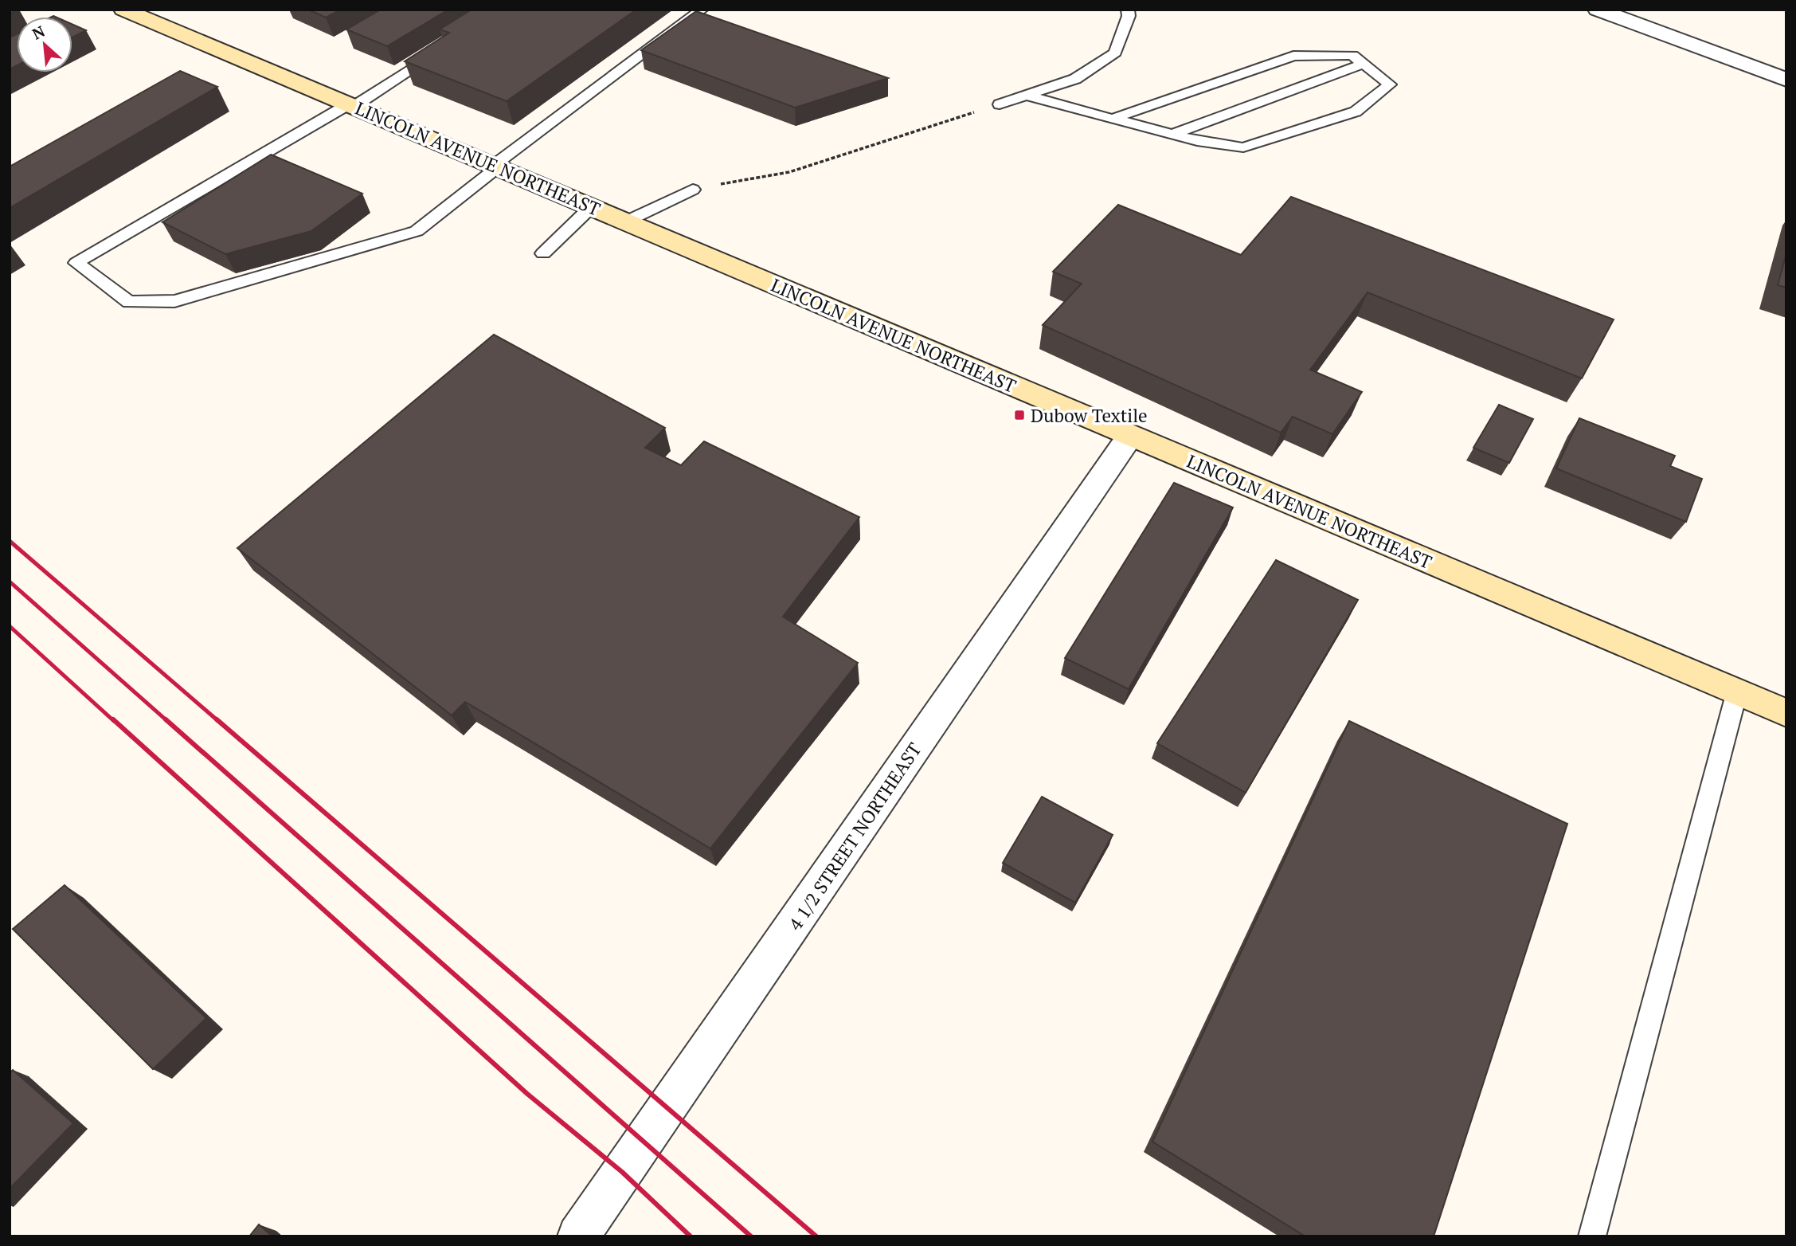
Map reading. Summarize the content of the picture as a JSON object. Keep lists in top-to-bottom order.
{
  "streets": {
    "street": ["LINCOLN AVENUE NORTHEAST", "4 1/2 STREET NORTHEAST"]
  },
  "crossings": [
    ["LINCOLN AVENUE NORTHEAST", "4 1/2 STREET NORTHEAST"]
  ],
  "places": {
    "transit": ["Dubow Textile"]
  },
  "north": "top left"
}
